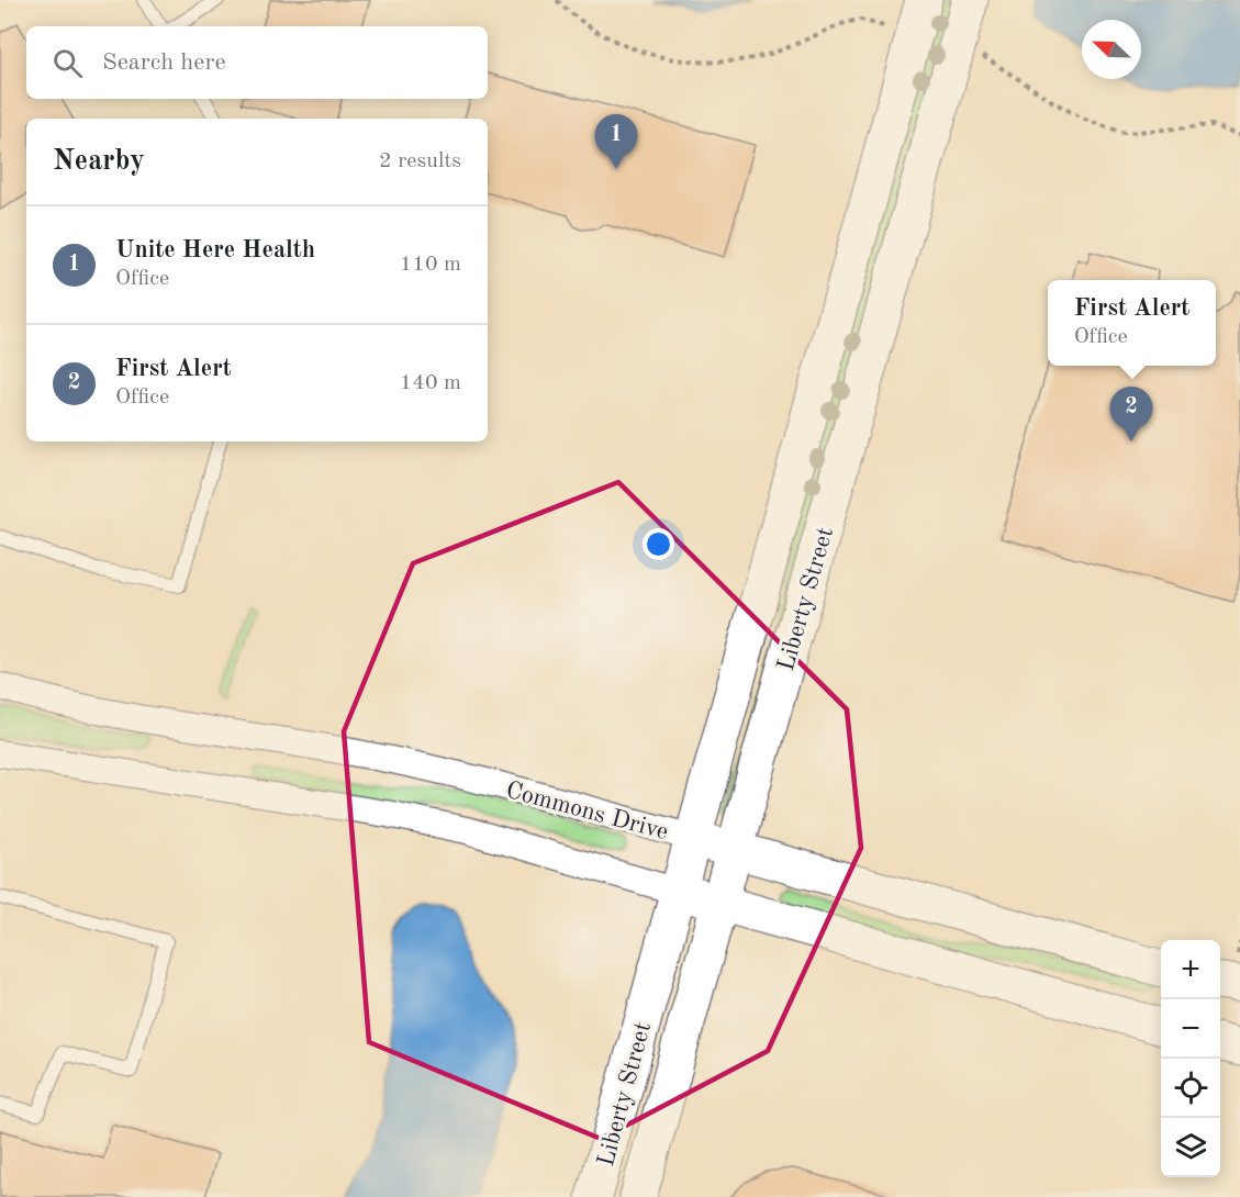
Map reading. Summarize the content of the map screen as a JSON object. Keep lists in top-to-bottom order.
{
  "streets": {
    "street": ["Liberty Street", "Commons Drive"]
  },
  "crossings": [
    ["Liberty Street", "Commons Drive"]
  ],
  "north": "top left",
  "page": {
    "search": "Search here",
    "pins": ["1", "2"],
    "heading": ["Nearby", "2 results"],
    "list": [
      {
        "mark": "1",
        "name": "Unite Here Health",
        "note": "Office",
        "value": "110 m"
      },
      {
        "mark": "2",
        "name": "First Alert",
        "note": "Office",
        "value": "140 m"
      }
    ],
    "popup": ["First Alert", "Office"],
    "map_buttons": ["+", "−"]
  }
}
